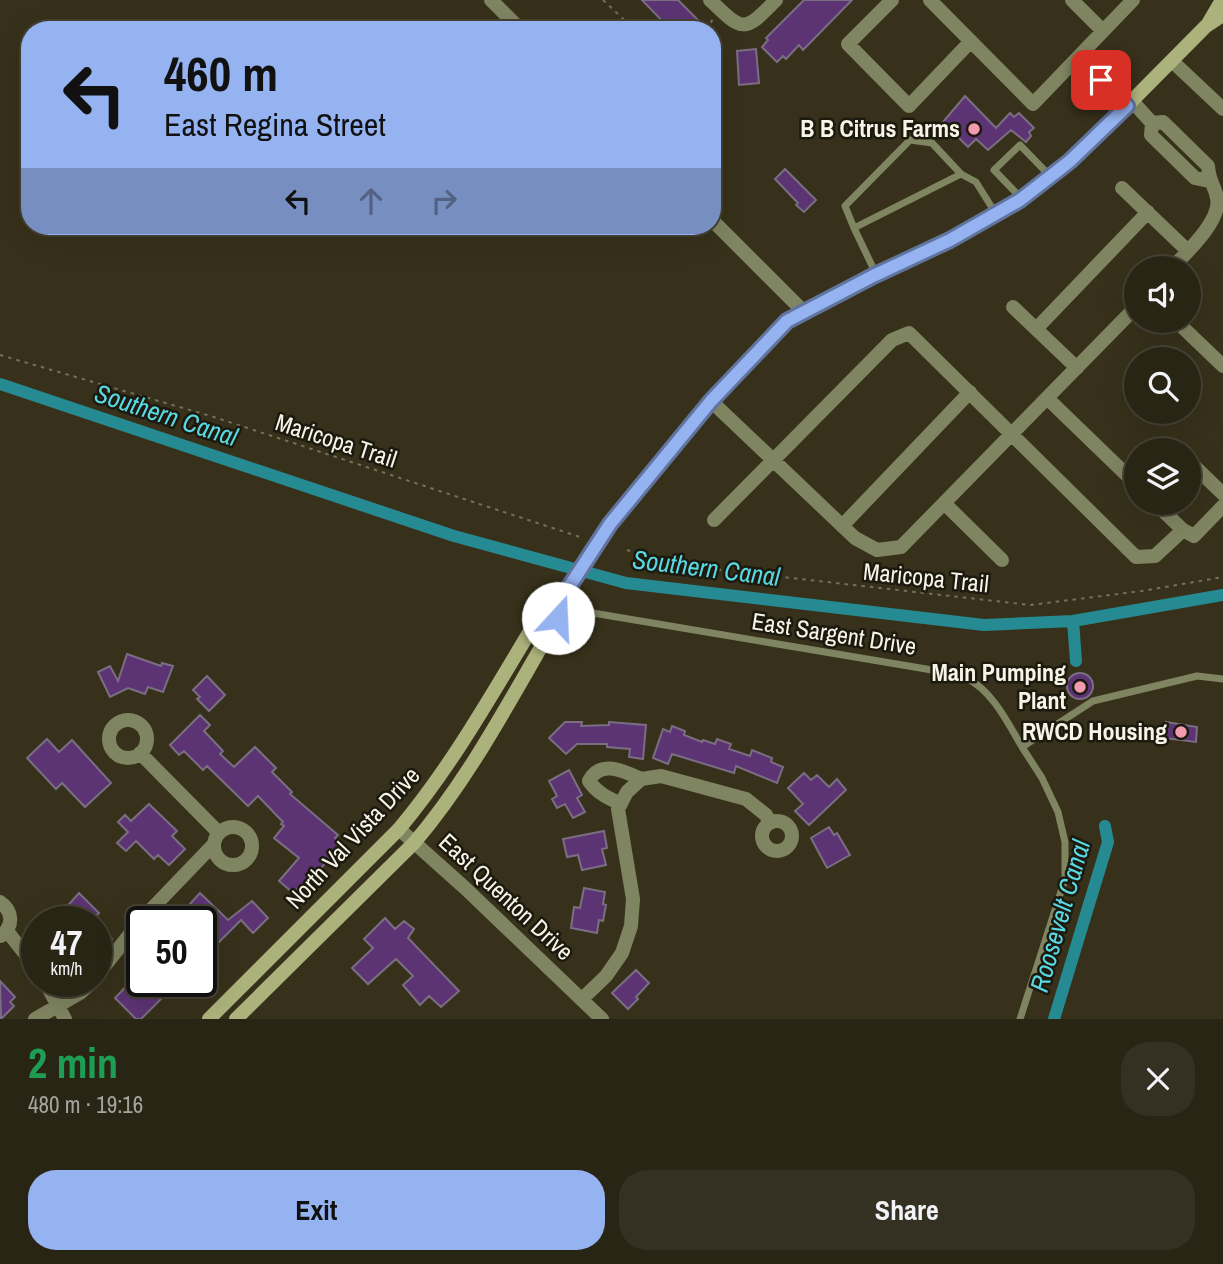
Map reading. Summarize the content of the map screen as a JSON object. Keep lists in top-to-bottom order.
{
  "streets": {
    "main road": ["North Val Vista Drive"],
    "street": ["East Quenton Drive"],
    "lane": ["East Sargent Drive"],
    "path": ["Maricopa Trail"]
  },
  "crossings": [
    ["East Sargent Drive", "North Val Vista Drive"],
    ["North Val Vista Drive", "East Quenton Drive"]
  ],
  "water": ["Southern Canal", "Roosevelt Canal"],
  "places": ["B B Citrus Farms", "Main Pumping Plant", "RWCD Housing"],
  "page": {
    "turn": ["460 m", "East Regina Street"],
    "speed": "47 km/h",
    "limit": "50",
    "heading": ["2 min", "480 m · 19:16"],
    "buttons": ["Exit", "Share"]
  }
}
